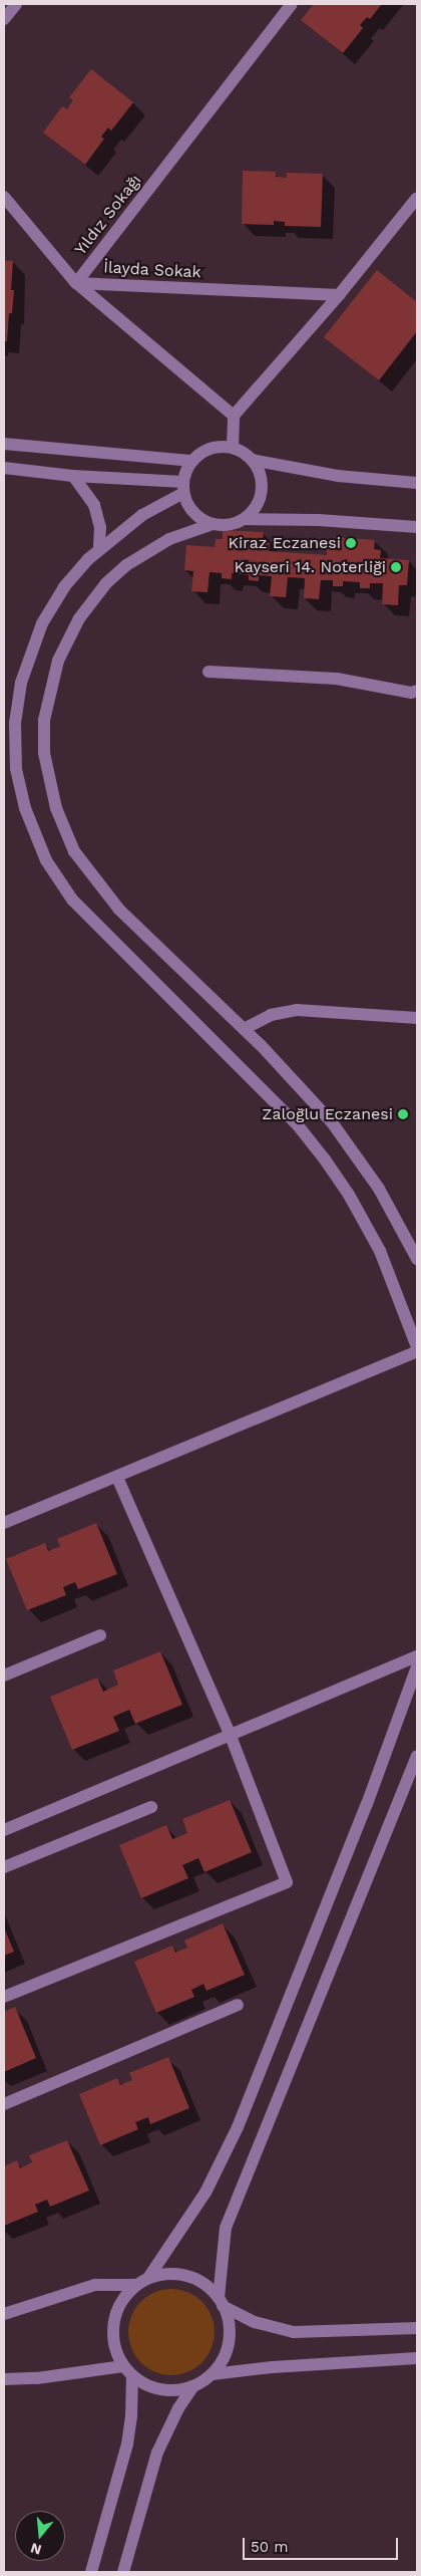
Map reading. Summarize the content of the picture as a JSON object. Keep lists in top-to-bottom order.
{
  "streets": {
    "street": ["Yıldız Sokağı", "İlayda Sokak"]
  },
  "crossings": [
    ["Yıldız Sokağı", "İlayda Sokak"]
  ],
  "places": ["Kiraz Eczanesi", "Kayseri 14. Noterliği", "Zaloğlu Eczanesi"],
  "scale_bar": "50 m",
  "north": "bottom"
}
